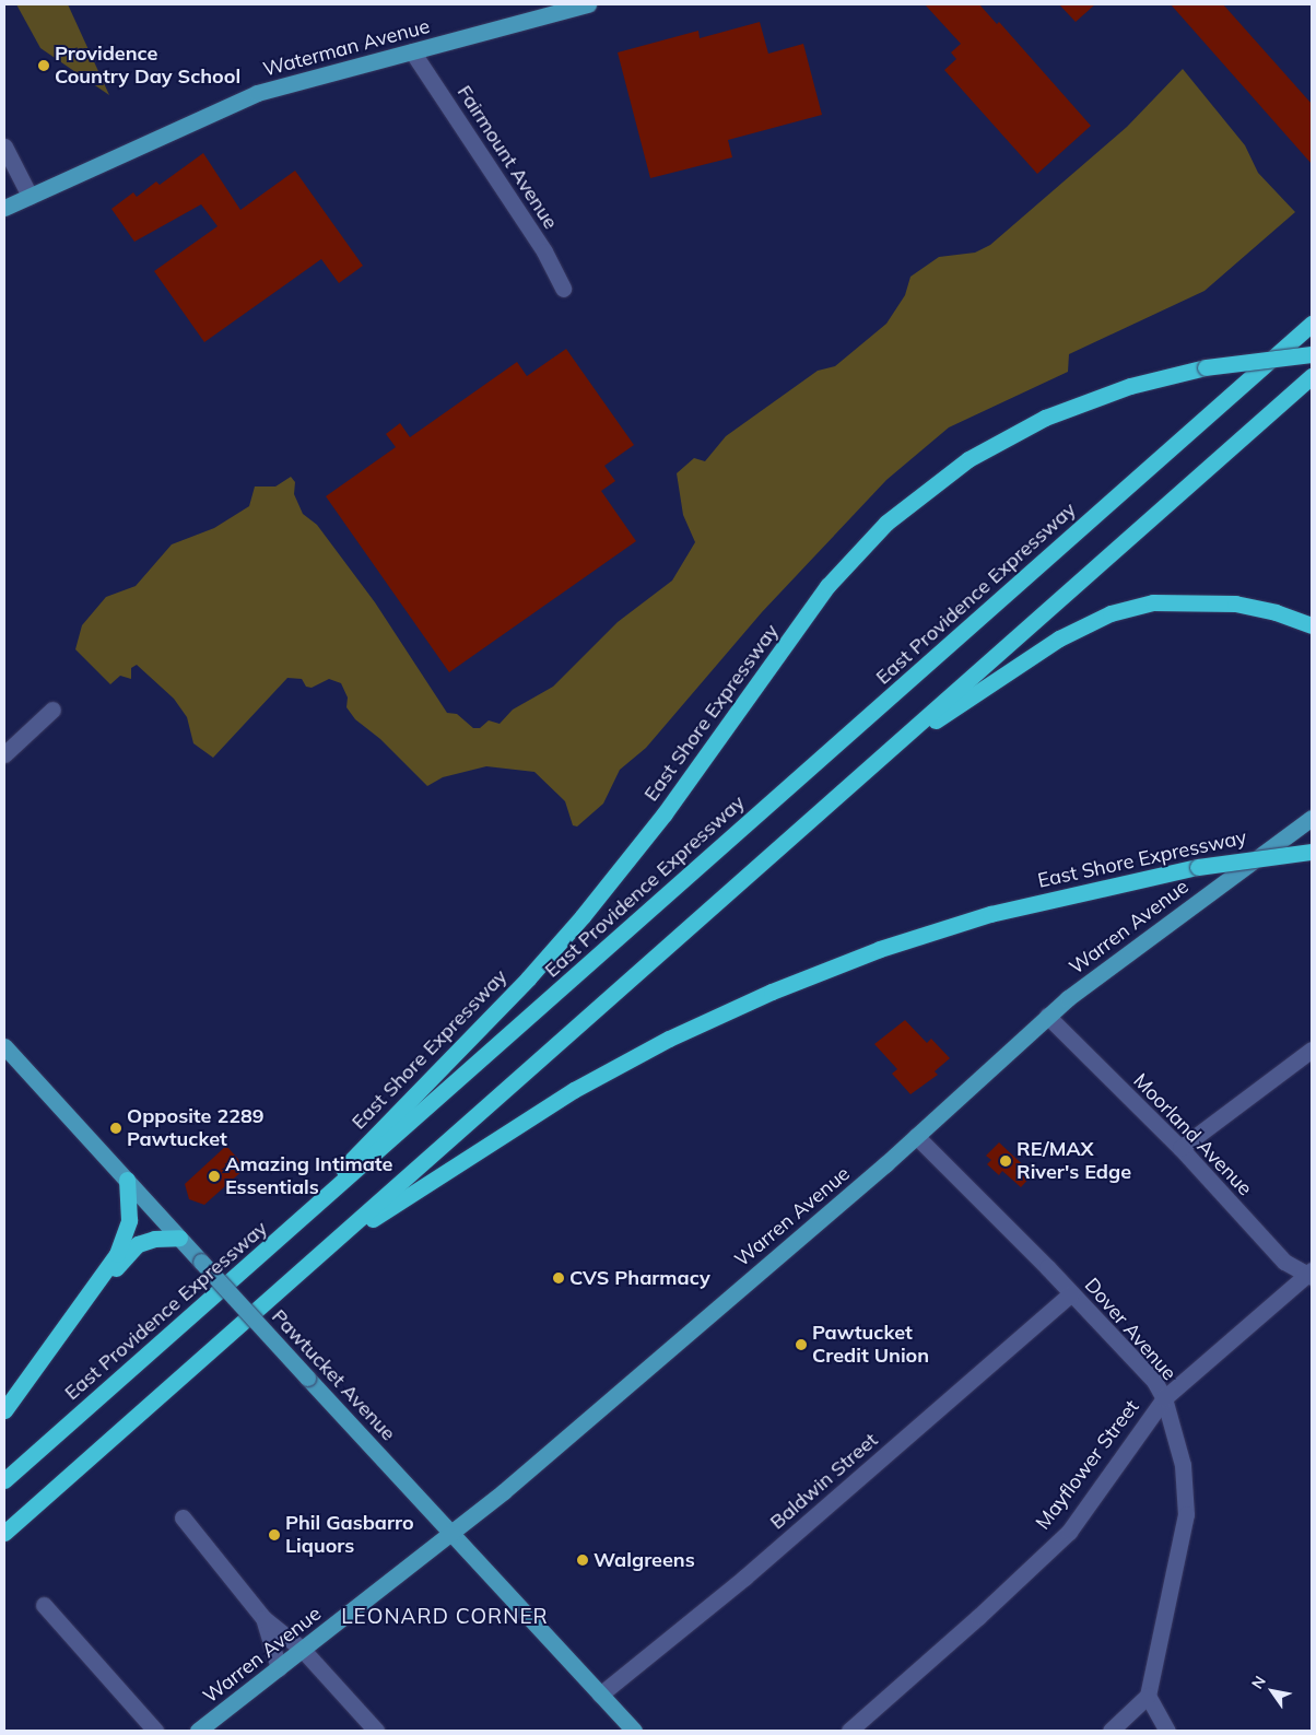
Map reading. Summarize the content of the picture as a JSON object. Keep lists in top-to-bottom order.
{
  "streets": {
    "highway": ["East Providence Expressway", "East Shore Expressway"],
    "main road": ["Waterman Avenue", "Warren Avenue", "Pawtucket Avenue"],
    "street": [
      "Fairmount Avenue",
      "Moorland Avenue",
      "Dover Avenue",
      "Mayflower Street",
      "Baldwin Street"
    ]
  },
  "crossings": [
    ["Waterman Avenue", "Fairmount Avenue"],
    ["East Providence Expressway", "East Shore Expressway"],
    ["Warren Avenue", "Moorland Avenue"],
    ["Warren Avenue", "Dover Avenue"],
    ["Warren Avenue", "Pawtucket Avenue"],
    ["Moorland Avenue", "Mayflower Street"],
    ["Dover Avenue", "Mayflower Street"],
    ["Dover Avenue", "Baldwin Street"],
    ["Pawtucket Avenue", "Baldwin Street"]
  ],
  "districts": ["LEONARD CORNER"],
  "places": [
    "Providence Country Day School",
    "Opposite 2289 Pawtucket",
    "RE/MAX River's Edge",
    "Amazing Intimate Essentials",
    "CVS Pharmacy",
    "Pawtucket Credit Union",
    "Phil Gasbarro Liquors",
    "Walgreens"
  ],
  "north": "top left"
}
